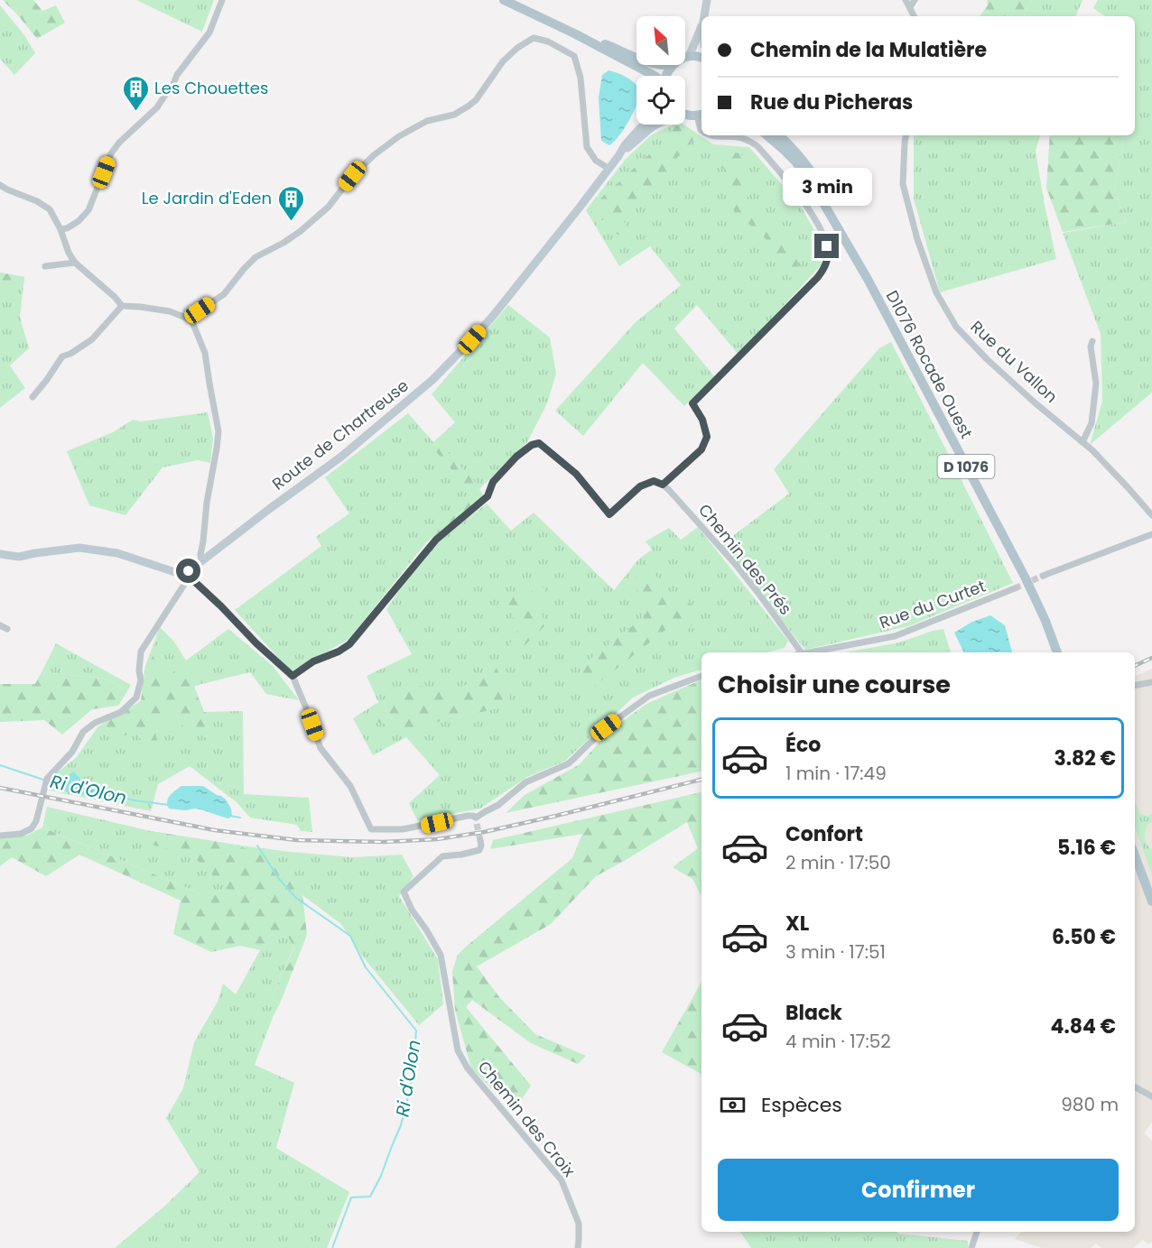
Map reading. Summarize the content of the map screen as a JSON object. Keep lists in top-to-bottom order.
{
  "streets": {
    "main road": ["D1076 Rocade Ouest", "Route de Chartreuse", "D 1076"],
    "street": [
      "Rue du Vallon",
      "Chemin des Prés",
      "Rue du Curtet",
      "Chemin des Croix"
    ]
  },
  "crossings": [
    ["D1076 Rocade Ouest", "D 1076"]
  ],
  "water": ["Ri d'Olon"],
  "places": {
    "building": ["Les Chouettes", "Le Jardin d'Eden"]
  },
  "north": "top left",
  "page": {
    "banner": ["Chemin de la Mulatière", "Rue du Picheras"],
    "bubble": "3 min",
    "heading": "Choisir une course",
    "list": [
      {
        "name": "Éco",
        "note": "1 min · 17:49",
        "value": "3.82 €"
      },
      {
        "name": "Confort",
        "note": "2 min · 17:50",
        "value": "5.16 €"
      },
      {
        "name": "XL",
        "note": "3 min · 17:51",
        "value": "6.50 €"
      },
      {
        "name": "Black",
        "note": "4 min · 17:52",
        "value": "4.84 €"
      }
    ],
    "pay": ["Espèces", "980 m"],
    "buttons": "Confirmer"
  }
}
